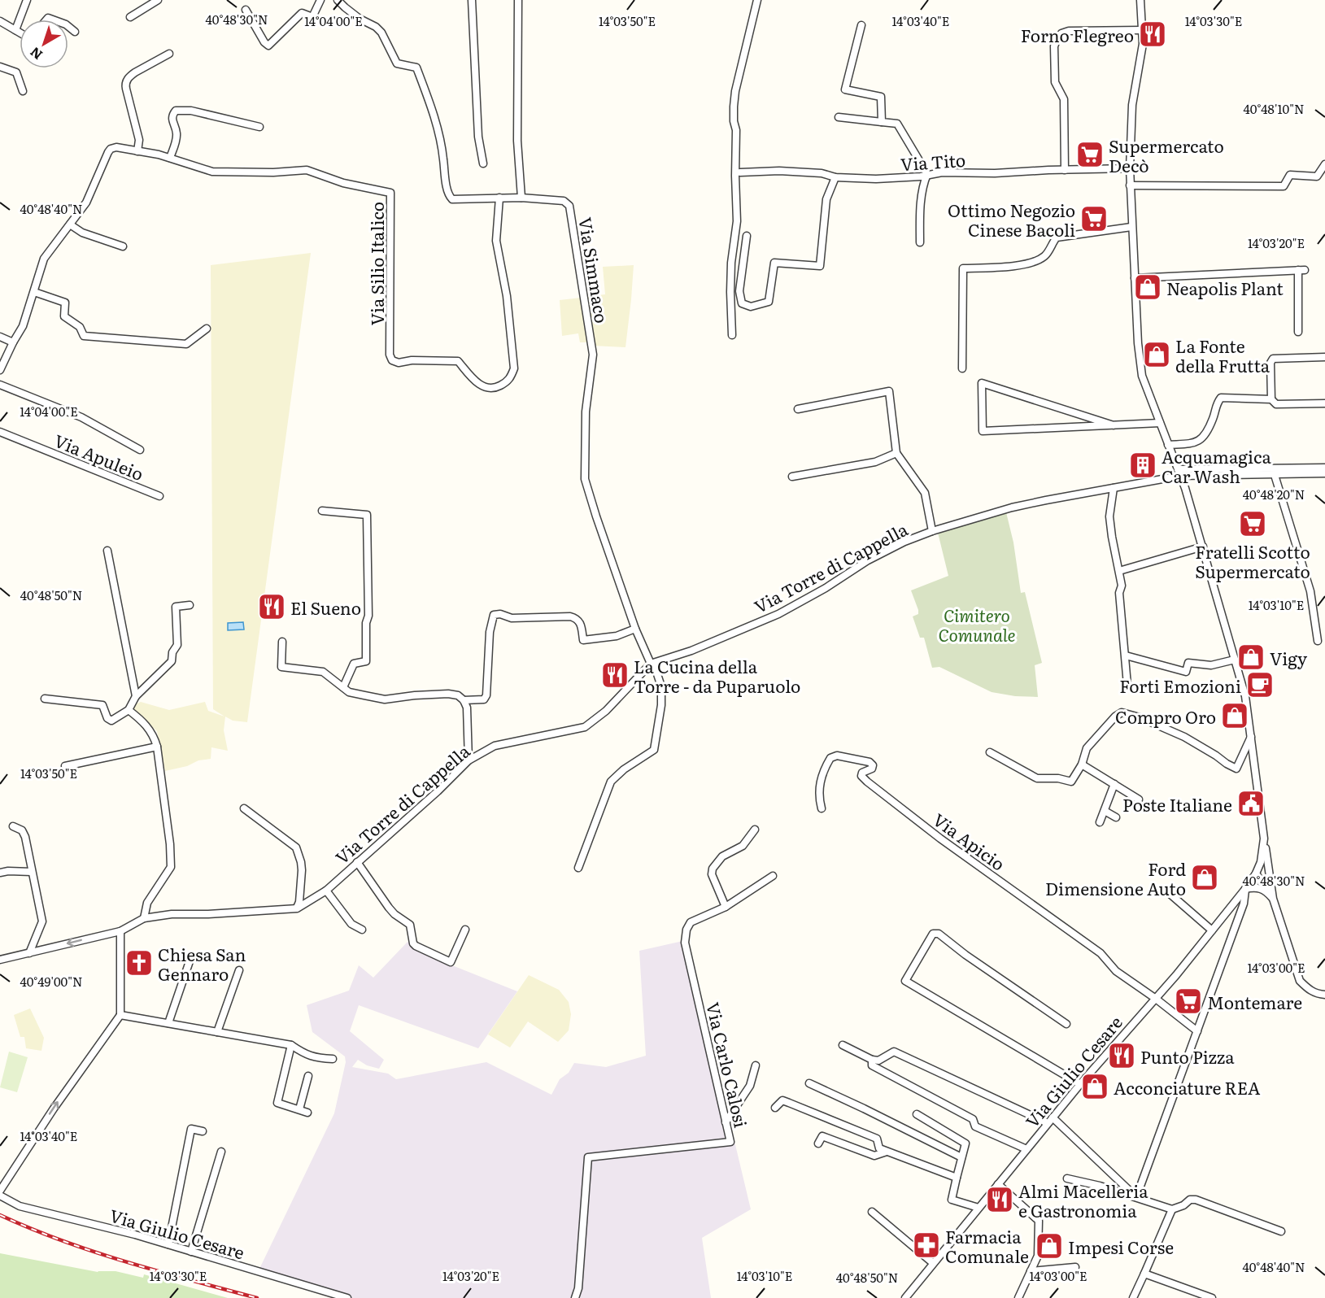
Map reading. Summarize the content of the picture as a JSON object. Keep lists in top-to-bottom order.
{
  "streets": {
    "street": [
      "Via Tito",
      "Via Silio Italico",
      "Via Simmaco",
      "Via Apuleio",
      "Via Torre di Cappella",
      "Via Apicio",
      "Via Carlo Calosi",
      "Via Giulio Cesare"
    ]
  },
  "crossings": [
    ["Via Silio Italico", "Via Simmaco"],
    ["Via Simmaco", "Via Torre di Cappella"],
    ["Via Apicio", "Via Giulio Cesare"]
  ],
  "parks": ["Cimitero Comunale"],
  "places": {
    "restaurant": [
      "Forno Flegreo",
      "El Sueno",
      "La Cucina della Torre - da Puparuolo",
      "Punto Pizza",
      "Almi Macelleria e Gastronomia"
    ],
    "supermarket": [
      "Supermercato Decò",
      "Ottimo Negozio Cinese Bacoli",
      "Fratelli Scotto Supermercato",
      "Montemare"
    ],
    "shop": [
      "Neapolis Plant",
      "La Fonte della Frutta",
      "Vigy",
      "Compro Oro",
      "Ford Dimensione Auto",
      "Acconciature REA",
      "Impesi Corse"
    ],
    "building": ["Acquamagica Car Wash"],
    "cafe": ["Forti Emozioni"],
    "public building": ["Poste Italiane"],
    "church": ["Chiesa San Gennaro"],
    "pharmacy": ["Farmacia Comunale"]
  },
  "north": "bottom left",
  "coordinates": [
    "40°48'30\"N",
    "14°04'00\"E",
    "14°03'50\"E",
    "14°03'40\"E",
    "14°03'30\"E",
    "40°48'10\"N",
    "40°48'40\"N",
    "14°03'20\"E",
    "40°48'20\"N",
    "40°48'50\"N",
    "14°03'10\"E",
    "14°03'00\"E",
    "40°49'00\"N"
  ]
}
